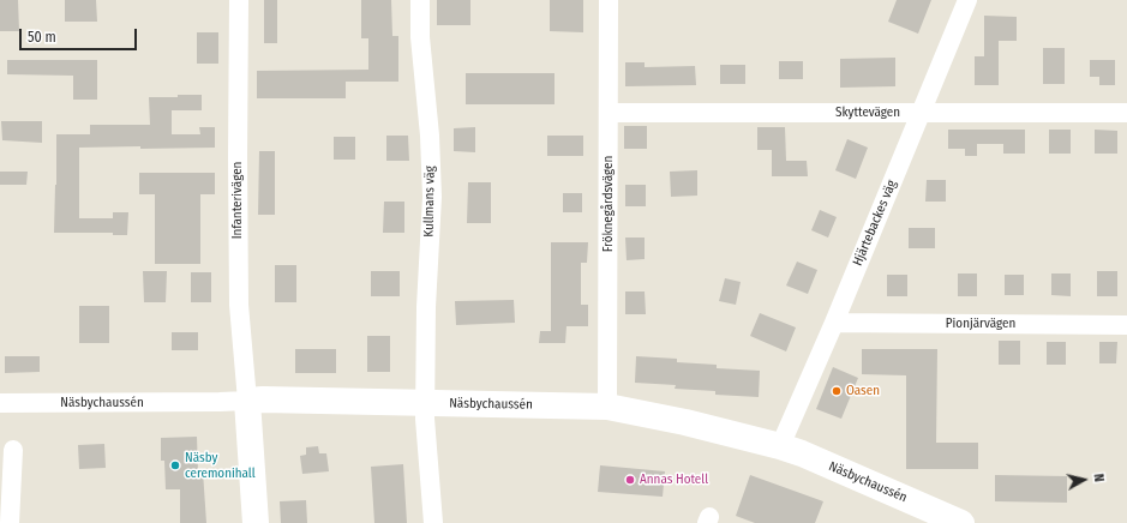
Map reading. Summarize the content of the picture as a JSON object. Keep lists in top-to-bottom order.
{
  "streets": {
    "street": [
      "Skyttevägen",
      "Infanterivägen",
      "Kullmans väg",
      "Fröknegårdsvägen",
      "Hjärtebackes väg",
      "Pionjärvägen",
      "Näsbychaussén"
    ]
  },
  "crossings": [
    ["Skyttevägen", "Fröknegårdsvägen"],
    ["Skyttevägen", "Hjärtebackes väg"],
    ["Infanterivägen", "Näsbychaussén"],
    ["Kullmans väg", "Näsbychaussén"],
    ["Fröknegårdsvägen", "Näsbychaussén"],
    ["Hjärtebackes väg", "Pionjärvägen"],
    ["Hjärtebackes väg", "Näsbychaussén"]
  ],
  "places": ["Oasen", "Näsby ceremonihall", "Annas Hotell"],
  "scale_bar": "50 m",
  "north": "right"
}
